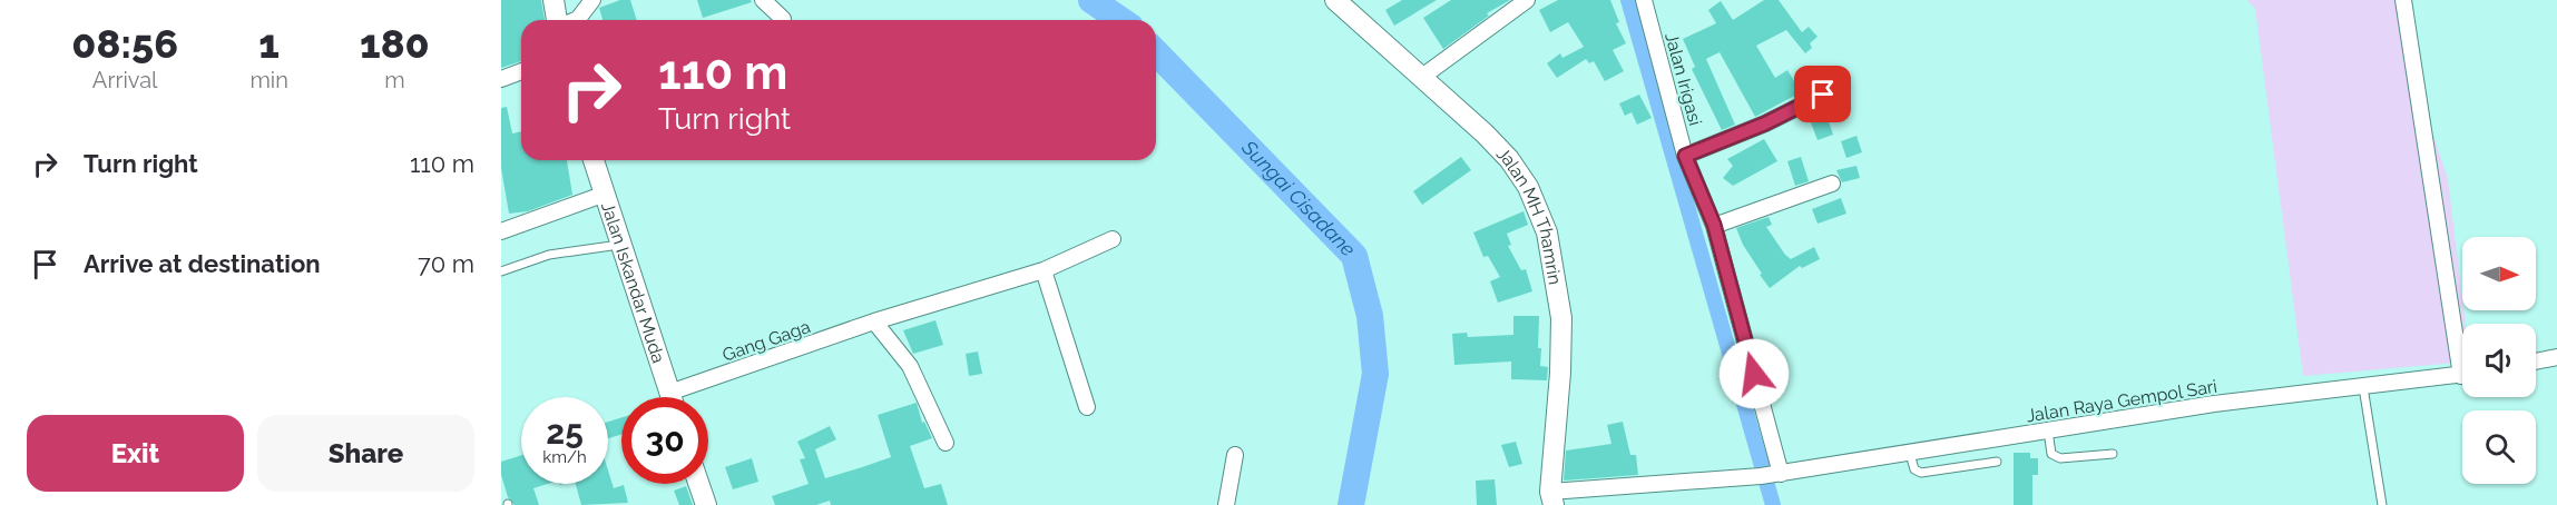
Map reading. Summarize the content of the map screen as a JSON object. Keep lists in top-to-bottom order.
{
  "streets": {
    "street": [
      "Jalan Irigasi",
      "Jalan MH Thamrin",
      "Jalan Iskandar Muda",
      "Gang Gaga",
      "Jalan Raya Gempol Sari"
    ]
  },
  "crossings": [
    ["Jalan Irigasi", "Jalan Raya Gempol Sari"],
    ["Jalan MH Thamrin", "Jalan Raya Gempol Sari"],
    ["Jalan Iskandar Muda", "Gang Gaga"]
  ],
  "water": ["Sungai Cisadane"],
  "north": "right",
  "page": {
    "eta": [
      "08:56",
      "Arrival",
      "1",
      "min",
      "180",
      "m"
    ],
    "turn": ["110 m", "Turn right"],
    "list": [
      {
        "name": "Turn right",
        "value": "110 m"
      },
      {
        "name": "Arrive at destination",
        "value": "70 m"
      }
    ],
    "speed": "25 km/h",
    "limit": "30",
    "buttons": ["Exit", "Share"]
  }
}
